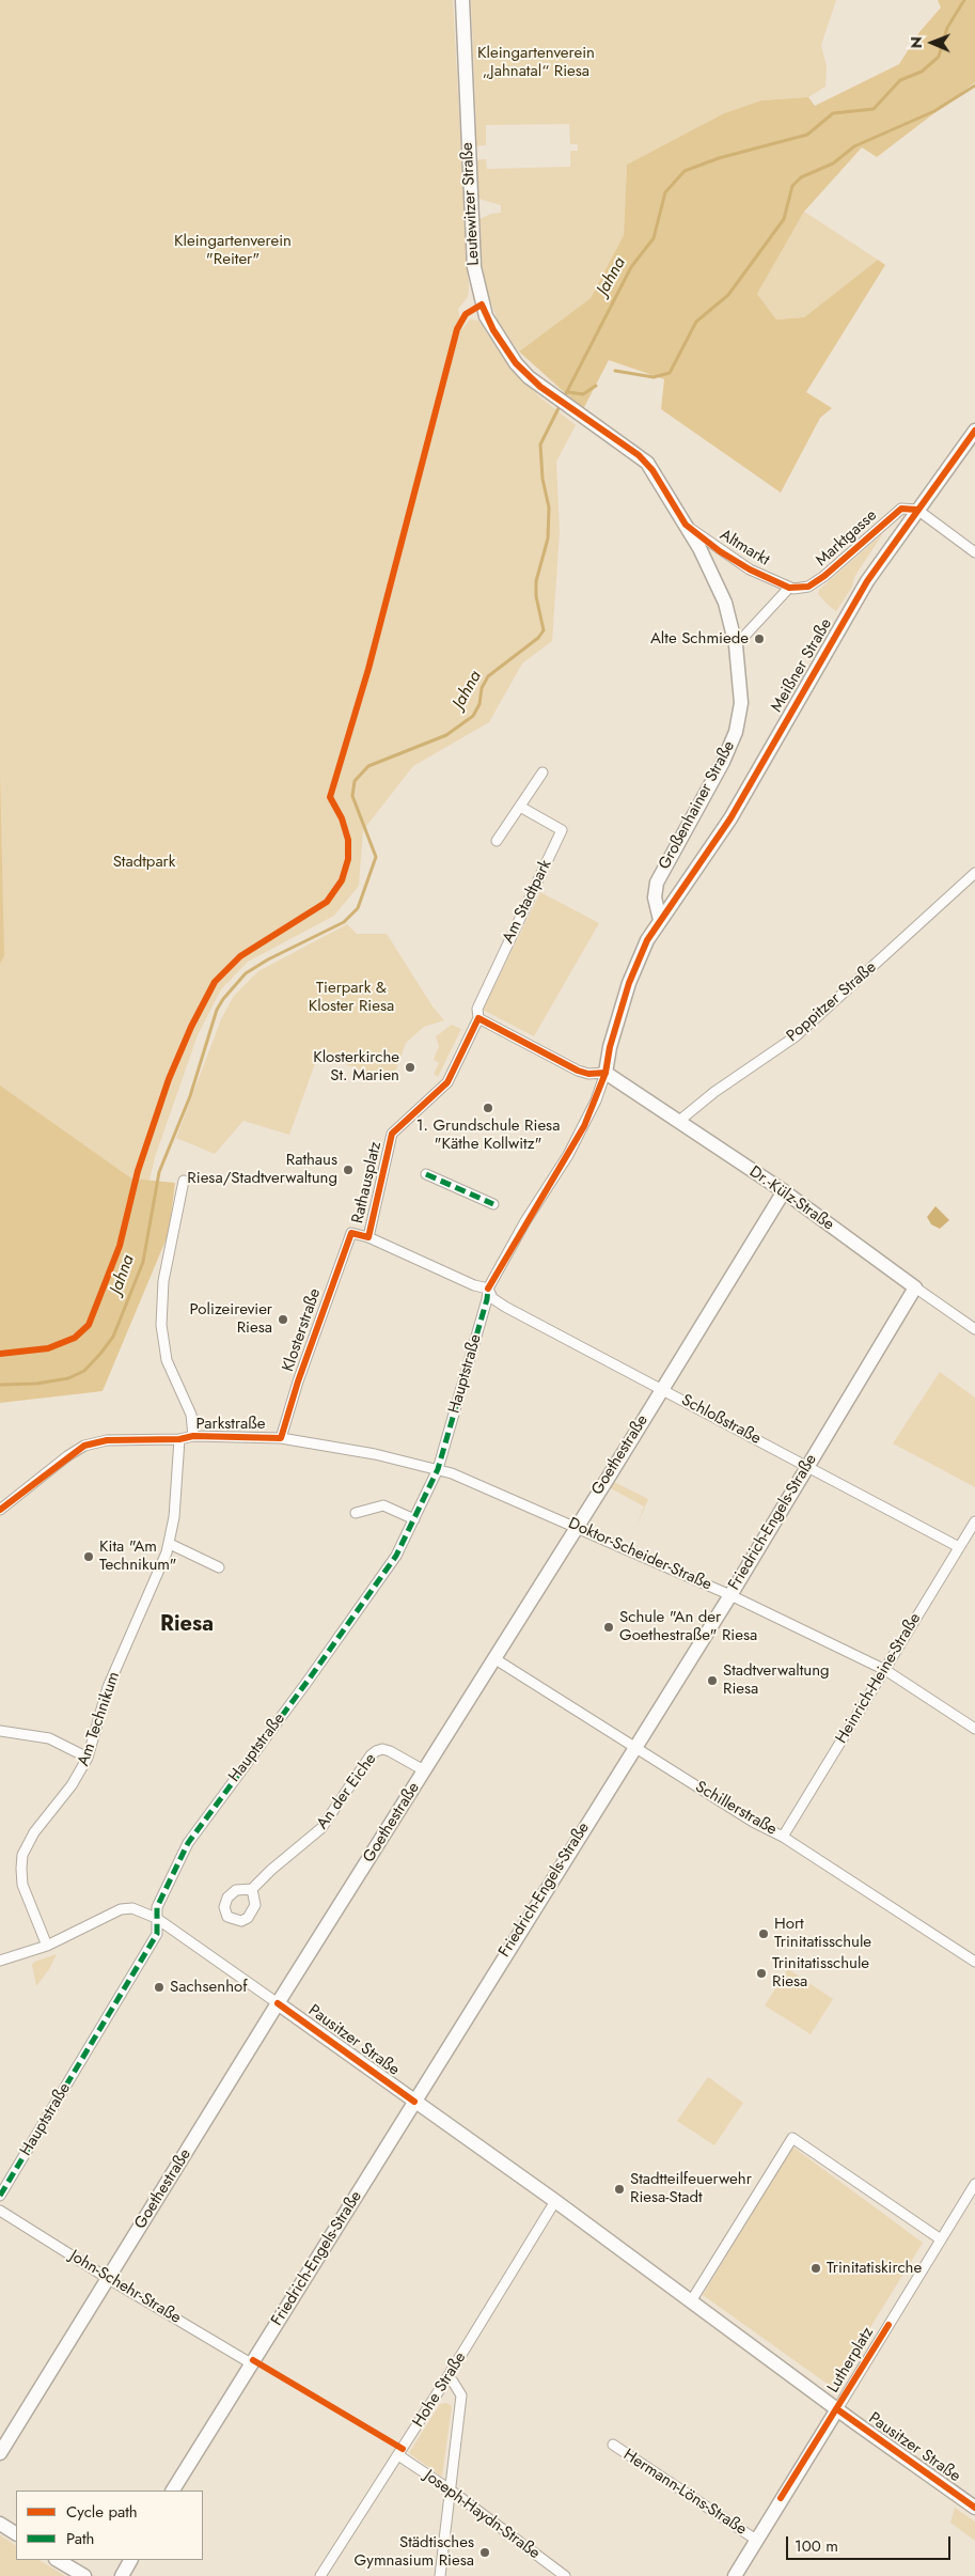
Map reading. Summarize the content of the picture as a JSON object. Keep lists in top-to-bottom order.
{
  "streets": {
    "main road": [
      "Leutewitzer Straße",
      "Meißner Straße",
      "Großenhainer Straße",
      "Dr.-Külz-Straße",
      "Goethestraße",
      "Friedrich-Engels-Straße",
      "Pausitzer Straße",
      "Lutherplatz"
    ],
    "street": [
      "Marktgasse",
      "Altmarkt",
      "Am Stadtpark",
      "Poppitzer Straße",
      "Rathausplatz",
      "Klosterstraße",
      "Hauptstraße",
      "Schloßstraße",
      "Parkstraße",
      "Doktor-Scheider-Straße",
      "Heinrich-Heine-Straße",
      "Am Technikum",
      "An der Eiche",
      "Schillerstraße",
      "John-Schehr-Straße",
      "Hohe Straße",
      "Hermann-Löns-Straße",
      "Joseph-Haydn-Straße"
    ]
  },
  "crossings": [
    ["Leutewitzer Straße", "Großenhainer Straße"],
    ["Marktgasse", "Altmarkt"],
    ["Marktgasse", "Meißner Straße"],
    ["Altmarkt", "Großenhainer Straße"],
    ["Meißner Straße", "Großenhainer Straße"],
    ["Am Stadtpark", "Rathausplatz"],
    ["Poppitzer Straße", "Dr.-Külz-Straße"],
    ["Rathausplatz", "Klosterstraße"],
    ["Rathausplatz", "Hauptstraße"],
    ["Rathausplatz", "Schloßstraße"],
    ["Dr.-Külz-Straße", "Goethestraße"],
    ["Dr.-Külz-Straße", "Friedrich-Engels-Straße"],
    ["Klosterstraße", "Parkstraße"],
    ["Hauptstraße", "Schloßstraße"],
    ["Hauptstraße", "Parkstraße"],
    ["Hauptstraße", "Doktor-Scheider-Straße"],
    ["Hauptstraße", "Pausitzer Straße"],
    ["Schloßstraße", "Goethestraße"],
    ["Schloßstraße", "Friedrich-Engels-Straße"],
    ["Schloßstraße", "Heinrich-Heine-Straße"],
    ["Parkstraße", "Doktor-Scheider-Straße"],
    ["Parkstraße", "Am Technikum"],
    ["Goethestraße", "Doktor-Scheider-Straße"],
    ["Goethestraße", "An der Eiche"],
    ["Goethestraße", "Schillerstraße"],
    ["Goethestraße", "Pausitzer Straße"],
    ["Goethestraße", "John-Schehr-Straße"],
    ["Friedrich-Engels-Straße", "Doktor-Scheider-Straße"],
    ["Friedrich-Engels-Straße", "Schillerstraße"],
    ["Friedrich-Engels-Straße", "Pausitzer Straße"],
    ["Friedrich-Engels-Straße", "John-Schehr-Straße"],
    ["Doktor-Scheider-Straße", "Heinrich-Heine-Straße"],
    ["Heinrich-Heine-Straße", "Schillerstraße"],
    ["Am Technikum", "Pausitzer Straße"],
    ["Pausitzer Straße", "Lutherplatz"],
    ["Pausitzer Straße", "Hohe Straße"],
    ["Hohe Straße", "Joseph-Haydn-Straße"]
  ],
  "districts": ["Riesa"],
  "water": ["Jahna"],
  "parks": [
    "Kleingartenverein „Jahnatal“ Riesa",
    "Kleingartenverein \"Reiter\"",
    "Stadtpark",
    "Tierpark & Kloster Riesa"
  ],
  "places": [
    "Alte Schmiede",
    "Klosterkirche St. Marien",
    "1. Grundschule Riesa \"Käthe Kollwitz\"",
    "Rathaus Riesa/Stadtverwaltung",
    "Polizeirevier Riesa",
    "Kita \"Am Technikum\"",
    "Schule \"An der Goethestraße\" Riesa",
    "Stadtverwaltung Riesa",
    "Hort Trinitatisschule",
    "Trinitatisschule Riesa",
    "Sachsenhof",
    "Stadtteilfeuerwehr Riesa-Stadt",
    "Trinitatiskirche",
    "Städtisches Gymnasium Riesa"
  ],
  "legend": ["Cycle path", "Path"],
  "scale_bar": "100 m",
  "north": "left"
}
